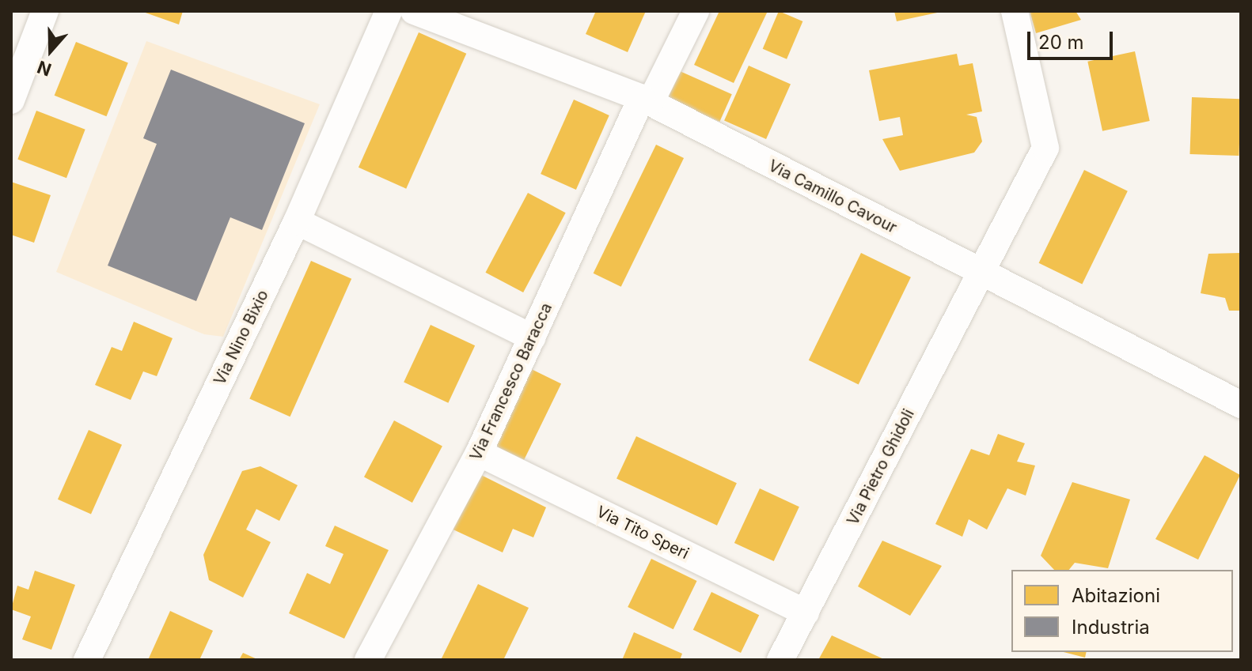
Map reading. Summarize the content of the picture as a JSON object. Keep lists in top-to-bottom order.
{
  "streets": {
    "street": [
      "Via Camillo Cavour",
      "Via Nino Bixio",
      "Via Francesco Baracca",
      "Via Pietro Ghidoli",
      "Via Tito Speri"
    ]
  },
  "crossings": [
    ["Via Camillo Cavour", "Via Francesco Baracca"],
    ["Via Camillo Cavour", "Via Pietro Ghidoli"],
    ["Via Francesco Baracca", "Via Tito Speri"],
    ["Via Pietro Ghidoli", "Via Tito Speri"]
  ],
  "legend": ["Abitazioni", "Industria"],
  "scale_bar": "20 m",
  "north": "bottom"
}
